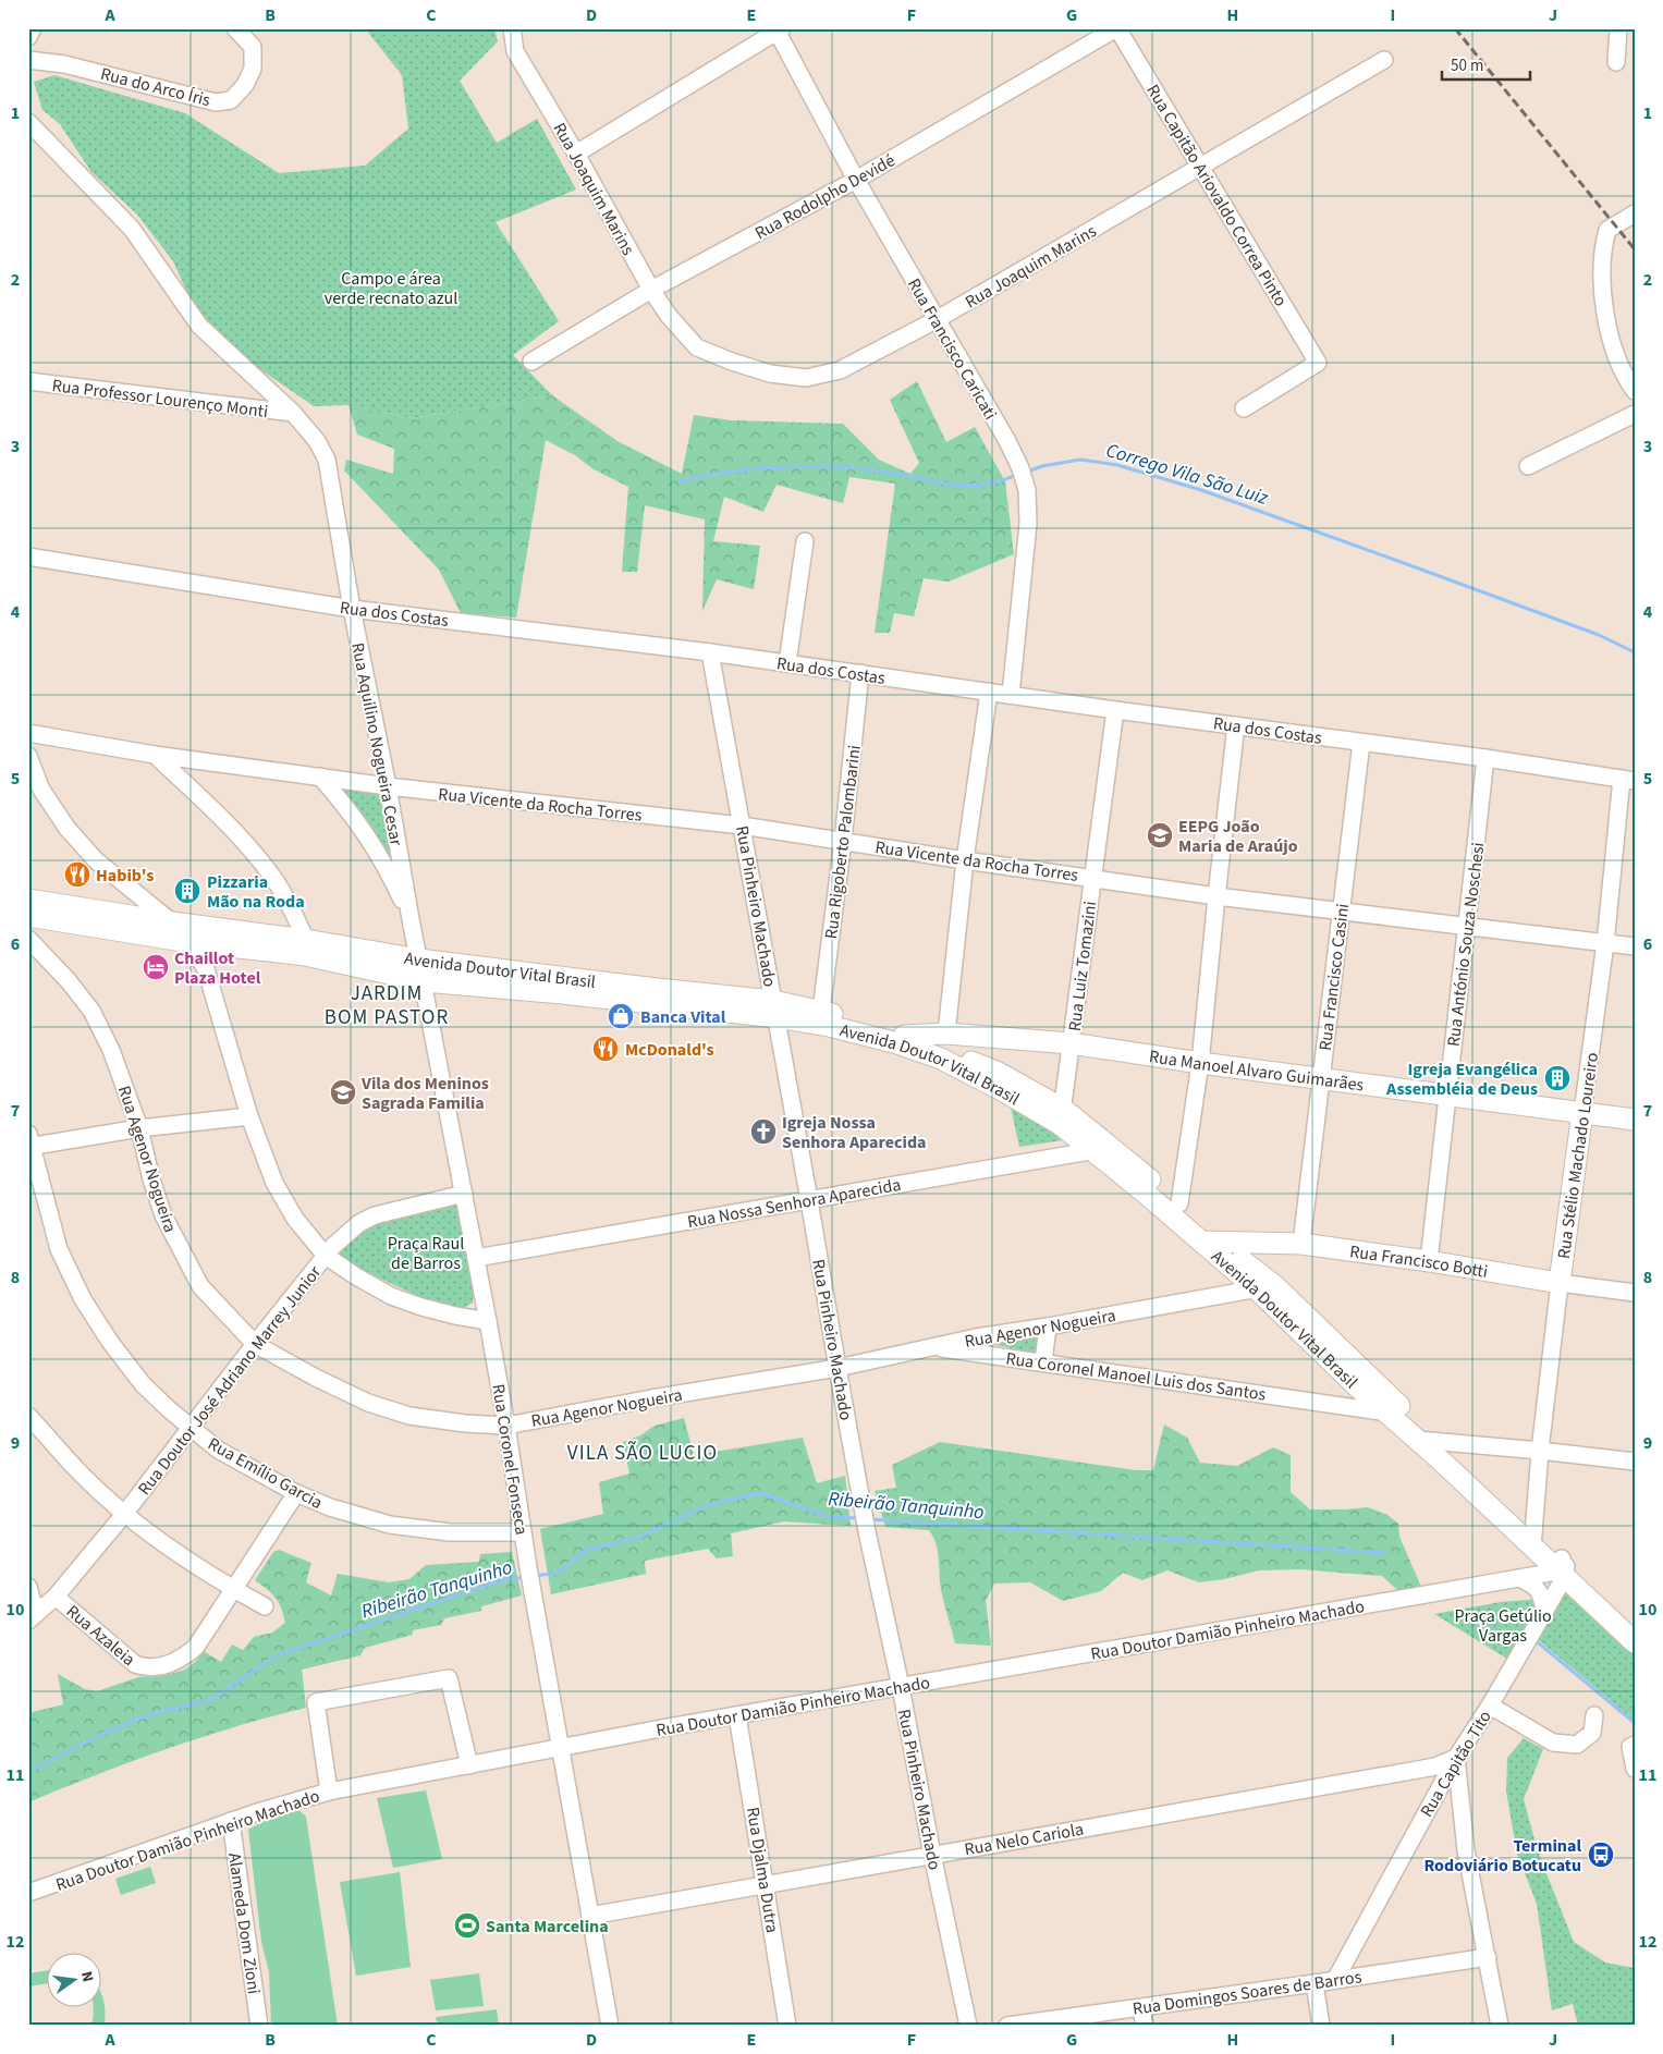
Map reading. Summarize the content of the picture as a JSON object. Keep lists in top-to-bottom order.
{
  "streets": {
    "main road": [
      "Avenida Doutor Vital Brasil",
      "Rua Manoel Alvaro Guimarães",
      "Rua Stélio Machado Loureiro",
      "Rua Francisco Botti"
    ],
    "street": [
      "Rua do Arco Íris",
      "Rua Joaquim Marins",
      "Rua Capitão Ariovaldo Correa Pinto",
      "Rua Rodolpho Devidé",
      "Rua Francisco Caricati",
      "Rua Professor Lourenço Monti",
      "Rua dos Costas",
      "Rua Aquilino Nogueira Cesar",
      "Rua Vicente da Rocha Torres",
      "Rua Rigoberto Palombarini",
      "Rua Pinheiro Machado",
      "Rua António Souza Noschesi",
      "Rua Luiz Tomazini",
      "Rua Francisco Casini",
      "Rua Agenor Nogueira",
      "Rua Nossa Senhora Aparecida",
      "Rua Coronel Manoel Luis dos Santos",
      "Rua Doutor José Adriano Marrey Junior",
      "Rua Coronel Fonseca",
      "Rua Emílio Garcia",
      "Rua Doutor Damião Pinheiro Machado",
      "Rua Azaleia",
      "Rua Capitão Tito",
      "Rua Nelo Cariola",
      "Rua Djalma Dutra",
      "Alameda Dom Zioni",
      "Rua Domingos Soares de Barros"
    ]
  },
  "crossings": [
    ["Rua Joaquim Marins", "Rua Capitão Ariovaldo Correa Pinto"],
    ["Rua Joaquim Marins", "Rua Rodolpho Devidé"],
    ["Rua Joaquim Marins", "Rua Francisco Caricati"],
    ["Rua Capitão Ariovaldo Correa Pinto", "Rua Rodolpho Devidé"],
    ["Rua Rodolpho Devidé", "Rua Francisco Caricati"],
    ["Rua Francisco Caricati", "Rua dos Costas"],
    ["Rua Professor Lourenço Monti", "Rua Aquilino Nogueira Cesar"],
    ["Rua dos Costas", "Rua Aquilino Nogueira Cesar"],
    ["Rua dos Costas", "Rua Rigoberto Palombarini"],
    ["Rua dos Costas", "Rua Pinheiro Machado"],
    ["Rua dos Costas", "Rua António Souza Noschesi"],
    ["Rua dos Costas", "Rua Luiz Tomazini"],
    ["Rua dos Costas", "Rua Francisco Casini"],
    ["Rua dos Costas", "Rua Stélio Machado Loureiro"],
    ["Rua Aquilino Nogueira Cesar", "Rua Vicente da Rocha Torres"],
    ["Rua Aquilino Nogueira Cesar", "Avenida Doutor Vital Brasil"],
    ["Rua Aquilino Nogueira Cesar", "Rua Coronel Fonseca"],
    ["Rua Vicente da Rocha Torres", "Rua Rigoberto Palombarini"],
    ["Rua Vicente da Rocha Torres", "Rua Pinheiro Machado"],
    ["Rua Vicente da Rocha Torres", "Rua António Souza Noschesi"],
    ["Rua Vicente da Rocha Torres", "Rua Luiz Tomazini"],
    ["Rua Vicente da Rocha Torres", "Rua Francisco Casini"],
    ["Rua Vicente da Rocha Torres", "Rua Stélio Machado Loureiro"],
    ["Rua Rigoberto Palombarini", "Avenida Doutor Vital Brasil"],
    ["Rua Pinheiro Machado", "Avenida Doutor Vital Brasil"],
    ["Rua Pinheiro Machado", "Rua Agenor Nogueira"],
    ["Rua Pinheiro Machado", "Rua Nossa Senhora Aparecida"],
    ["Rua Pinheiro Machado", "Rua Doutor Damião Pinheiro Machado"],
    ["Rua Pinheiro Machado", "Rua Nelo Cariola"],
    ["Rua António Souza Noschesi", "Rua Manoel Alvaro Guimarães"],
    ["Rua António Souza Noschesi", "Rua Francisco Botti"],
    ["Rua Luiz Tomazini", "Avenida Doutor Vital Brasil"],
    ["Rua Luiz Tomazini", "Rua Manoel Alvaro Guimarães"],
    ["Avenida Doutor Vital Brasil", "Rua Manoel Alvaro Guimarães"],
    ["Avenida Doutor Vital Brasil", "Rua Stélio Machado Loureiro"],
    ["Avenida Doutor Vital Brasil", "Rua Agenor Nogueira"],
    ["Avenida Doutor Vital Brasil", "Rua Nossa Senhora Aparecida"],
    ["Avenida Doutor Vital Brasil", "Rua Francisco Botti"],
    ["Avenida Doutor Vital Brasil", "Rua Coronel Manoel Luis dos Santos"],
    ["Avenida Doutor Vital Brasil", "Rua Coronel Fonseca"],
    ["Avenida Doutor Vital Brasil", "Rua Doutor Damião Pinheiro Machado"],
    ["Avenida Doutor Vital Brasil", "Rua Capitão Tito"],
    ["Rua Francisco Casini", "Rua Manoel Alvaro Guimarães"],
    ["Rua Francisco Casini", "Rua Francisco Botti"],
    ["Rua Manoel Alvaro Guimarães", "Rua Stélio Machado Loureiro"],
    ["Rua Stélio Machado Loureiro", "Rua Francisco Botti"],
    ["Rua Agenor Nogueira", "Rua Coronel Manoel Luis dos Santos"],
    ["Rua Agenor Nogueira", "Rua Doutor José Adriano Marrey Junior"],
    ["Rua Agenor Nogueira", "Rua Coronel Fonseca"],
    ["Rua Nossa Senhora Aparecida", "Rua Coronel Fonseca"],
    ["Rua Doutor José Adriano Marrey Junior", "Rua Coronel Fonseca"],
    ["Rua Doutor José Adriano Marrey Junior", "Rua Emílio Garcia"],
    ["Rua Doutor José Adriano Marrey Junior", "Rua Azaleia"],
    ["Rua Coronel Fonseca", "Rua Emílio Garcia"],
    ["Rua Coronel Fonseca", "Rua Doutor Damião Pinheiro Machado"],
    ["Rua Coronel Fonseca", "Rua Nelo Cariola"],
    ["Rua Doutor Damião Pinheiro Machado", "Rua Capitão Tito"],
    ["Rua Doutor Damião Pinheiro Machado", "Rua Djalma Dutra"],
    ["Rua Doutor Damião Pinheiro Machado", "Alameda Dom Zioni"],
    ["Rua Capitão Tito", "Rua Nelo Cariola"],
    ["Rua Capitão Tito", "Rua Domingos Soares de Barros"],
    ["Rua Nelo Cariola", "Rua Djalma Dutra"]
  ],
  "districts": ["JARDIM BOM PASTOR", "VILA SÃO LUCIO"],
  "water": ["Corrego Vila São Luiz", "Ribeirão Tanquinho"],
  "parks": ["Campo e área verde recnato azul", "Praça Raul de Barros", "Praça Getúlio Vargas"],
  "places": {
    "school or university": ["EEPG João Maria de Araújo", "Vila dos Meninos Sagrada Familia"],
    "restaurant": ["Habib's", "McDonald's"],
    "building": ["Pizzaria Mão na Roda", "Igreja Evangélica Assembléia de Deus"],
    "hotel": ["Chaillot Plaza Hotel"],
    "shop": ["Banca Vital"],
    "church": ["Igreja Nossa Senhora Aparecida"],
    "bus stop": ["Terminal Rodoviário Botucatu"],
    "sports": ["Santa Marcelina"]
  },
  "scale_bar": "50 m",
  "north": "right",
  "grid": {
    "columns": [
      "A",
      "B",
      "C",
      "D",
      "E",
      "F",
      "G",
      "H",
      "I",
      "J"
    ],
    "rows": [
      "1",
      "2",
      "3",
      "4",
      "5",
      "6",
      "7",
      "8",
      "9",
      "10",
      "11",
      "12"
    ]
  }
}
